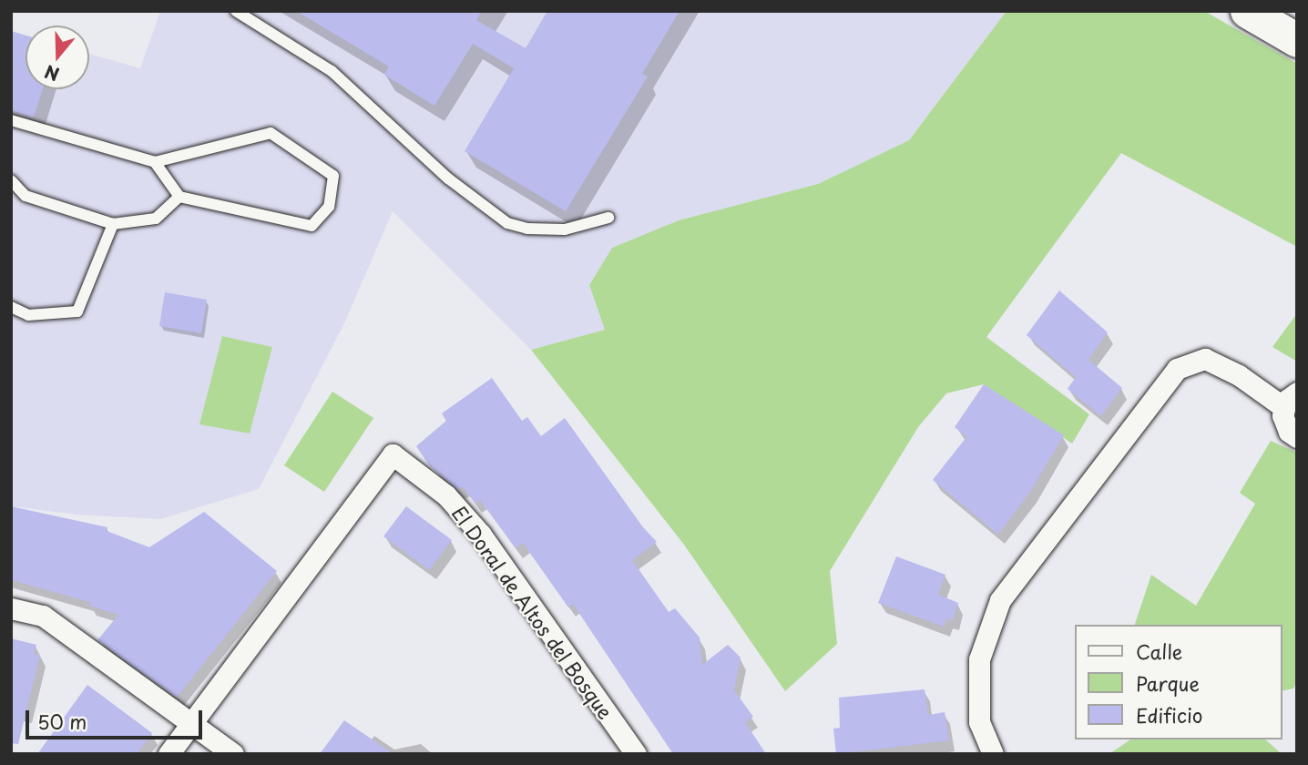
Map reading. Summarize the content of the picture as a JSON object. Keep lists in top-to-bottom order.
{
  "streets": {
    "street": ["El Doral de Altos del Bosque"]
  },
  "legend": ["Calle", "Parque", "Edificio"],
  "scale_bar": "50 m",
  "north": "bottom"
}
